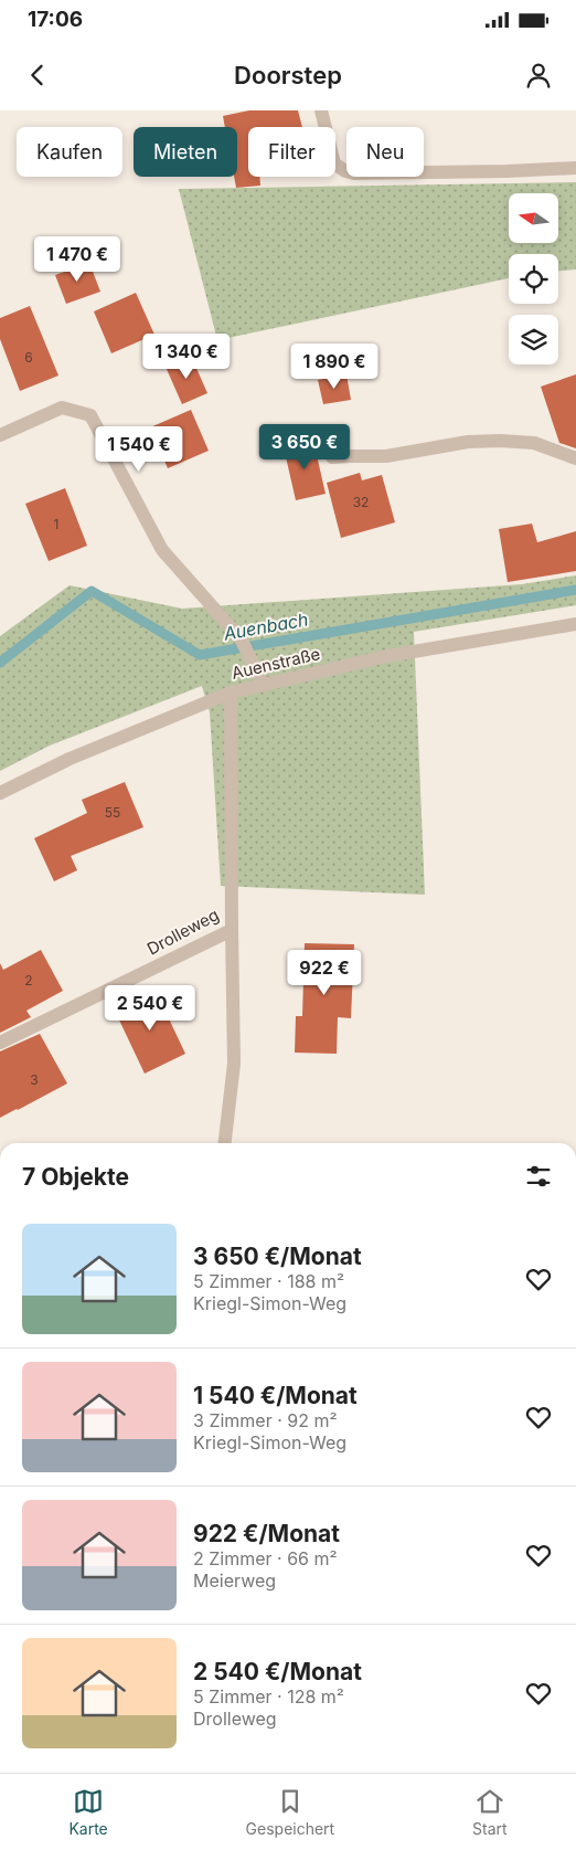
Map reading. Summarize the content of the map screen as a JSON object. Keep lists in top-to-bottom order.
{
  "streets": {
    "street": ["Auenstraße", "Drolleweg"]
  },
  "crossings": [
    ["Auenstraße", "Drolleweg"]
  ],
  "water": ["Auenbach"],
  "house_numbers": [
    "6",
    "32",
    "1",
    "55",
    "2",
    "3"
  ],
  "north": "left",
  "page": {
    "status": "17:06",
    "header": "Doorstep",
    "chip": [
      "Kaufen",
      "Mieten",
      "Filter",
      "Neu"
    ],
    "price": [
      "1 470 €",
      "1 340 €",
      "1 890 €",
      "3 650 €",
      "1 540 €",
      "922 €",
      "2 540 €"
    ],
    "heading": "7 Objekte",
    "list": [
      {
        "name": "3 650 €/Monat",
        "note": "5 Zimmer · 188 m² · Kriegl-Simon-Weg"
      },
      {
        "name": "1 540 €/Monat",
        "note": "3 Zimmer · 92 m² · Kriegl-Simon-Weg"
      },
      {
        "name": "922 €/Monat",
        "note": "2 Zimmer · 66 m² · Meierweg"
      },
      {
        "name": "2 540 €/Monat",
        "note": "5 Zimmer · 128 m² · Drolleweg"
      }
    ],
    "tabs": ["Karte", "Gespeichert", "Start"]
  }
}
